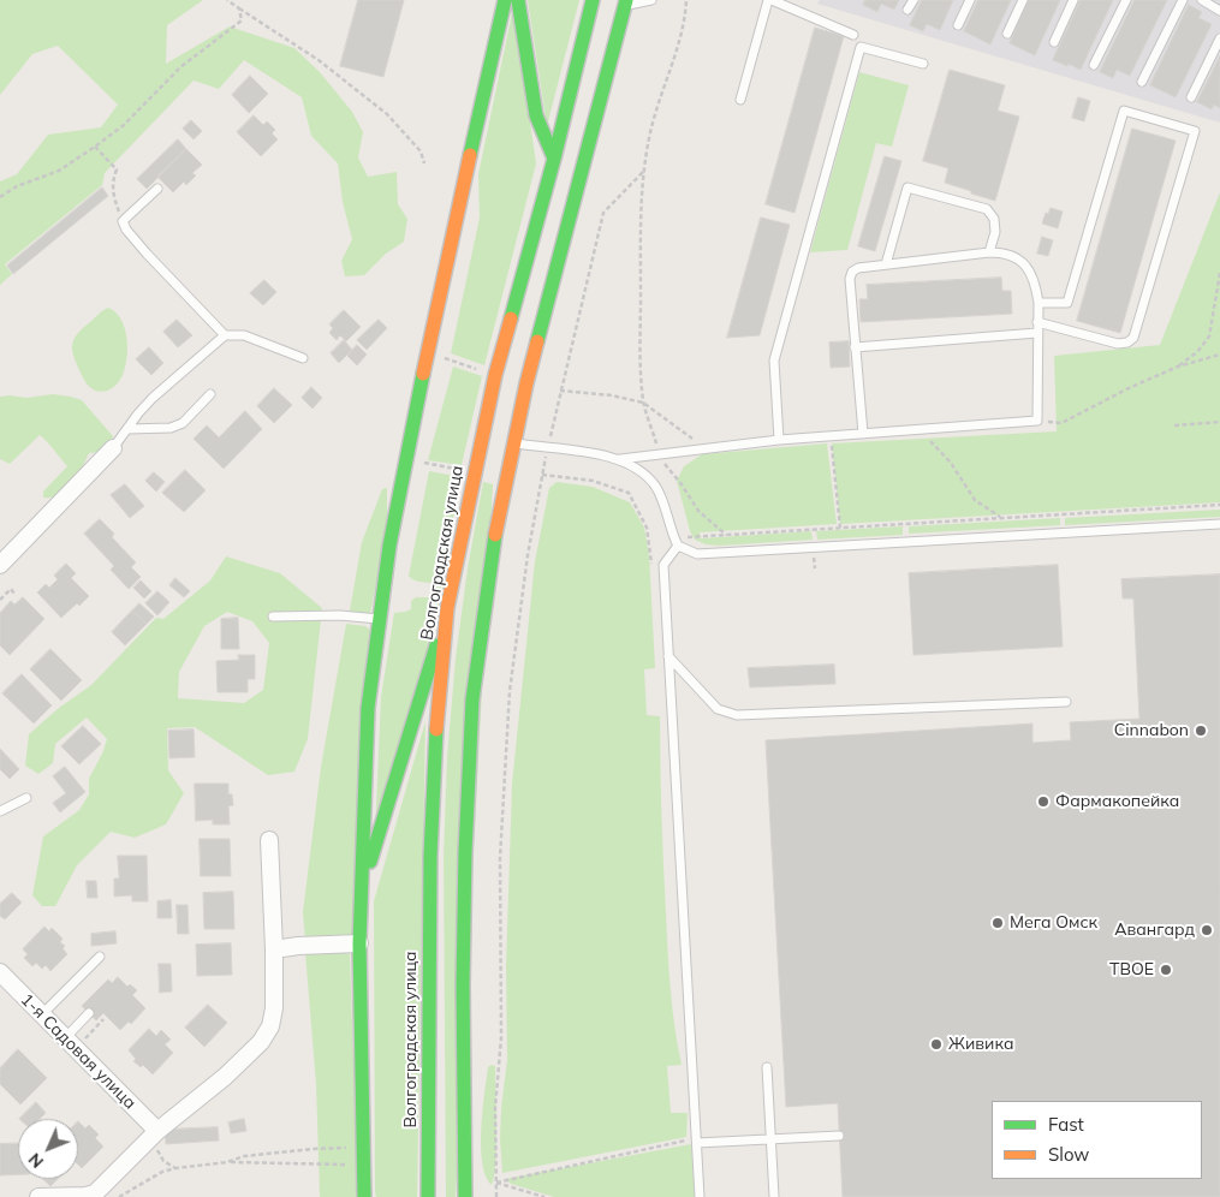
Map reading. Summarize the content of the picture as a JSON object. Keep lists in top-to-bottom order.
{
  "streets": {
    "main road": ["Волгоградская улица"],
    "street": ["1-я Садовая улица"]
  },
  "places": [
    "Cinnabon",
    "Фармакопейка",
    "Мега Омск",
    "Авангард",
    "ТВОЕ",
    "Живика"
  ],
  "legend": ["Fast", "Slow"],
  "north": "bottom left"
}
